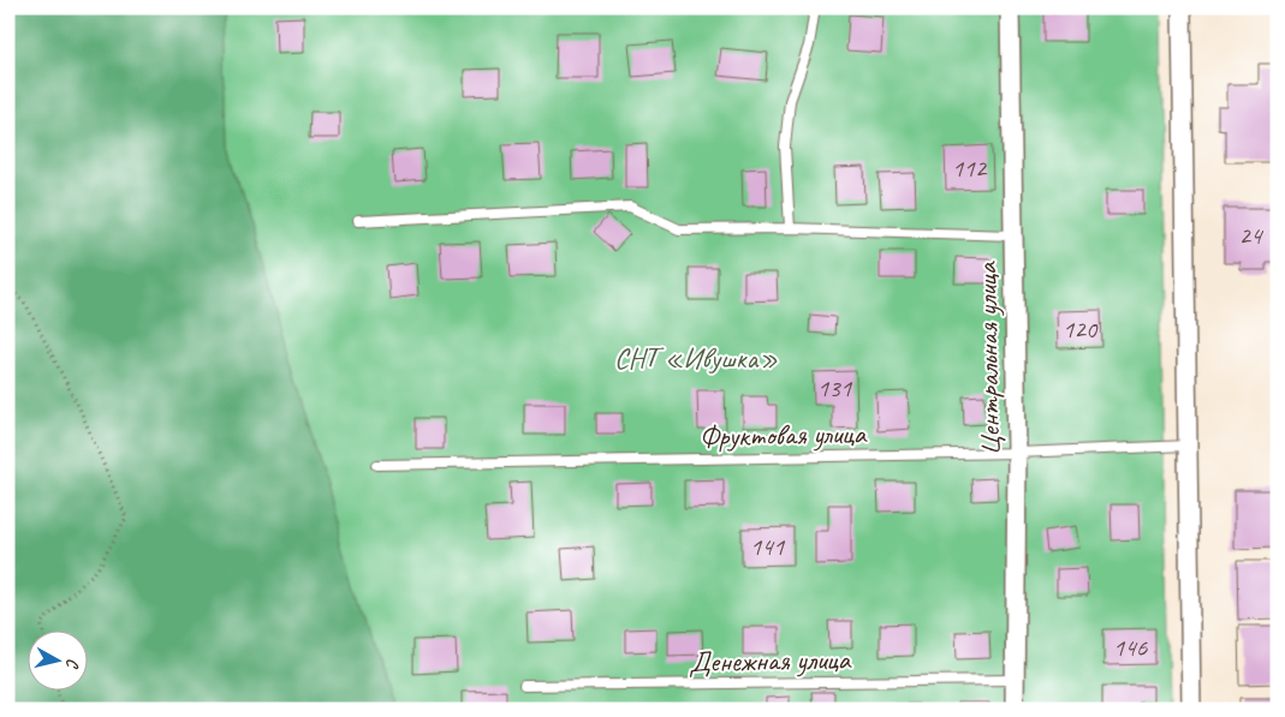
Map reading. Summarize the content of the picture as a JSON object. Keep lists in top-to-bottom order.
{
  "streets": {
    "street": ["Центральная улица"],
    "lane": ["Фруктовая улица", "Денежная улица"]
  },
  "crossings": [
    ["Центральная улица", "Фруктовая улица"],
    ["Центральная улица", "Денежная улица"]
  ],
  "parks": ["СНТ «Ивушка»"],
  "house_numbers": [
    "112",
    "24",
    "120",
    "131",
    "141",
    "146"
  ],
  "north": "right"
}
